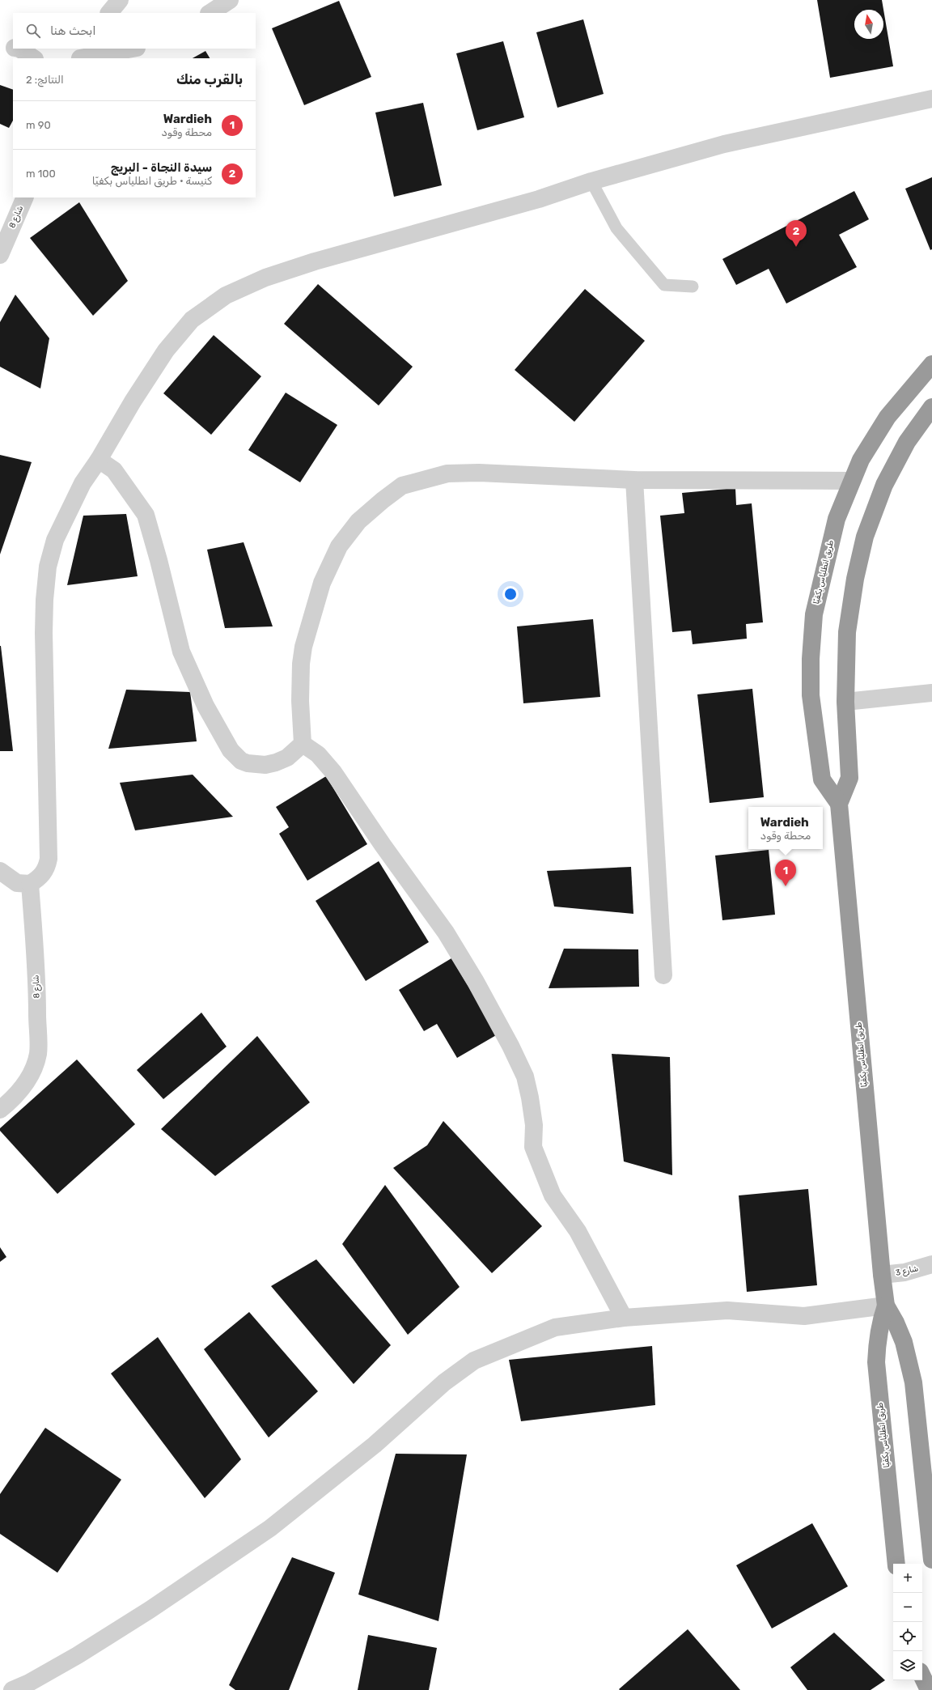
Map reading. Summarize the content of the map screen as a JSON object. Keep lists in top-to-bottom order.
{
  "streets": {
    "highway": ["طريق انطلياس بكفيّا"],
    "street": ["شارع 8", "شارع 3"]
  },
  "crossings": [
    ["طريق انطلياس بكفيّا", "شارع 3"]
  ],
  "north": "top",
  "page": {
    "search": "ابحث هنا",
    "heading": ["بالقرب منك", "النتائج: 2"],
    "list": [
      {
        "mark": "1",
        "name": "Wardieh",
        "note": "محطة وقود",
        "value": "90 m"
      },
      {
        "mark": "2",
        "name": "سيدة النجاة - البريج",
        "note": "كنيسة · طريق انطلياس بكفيّا",
        "value": "100 m"
      }
    ],
    "pins": ["2", "1"],
    "popup": ["Wardieh", "محطة وقود"],
    "map_buttons": ["+", "−"]
  }
}
